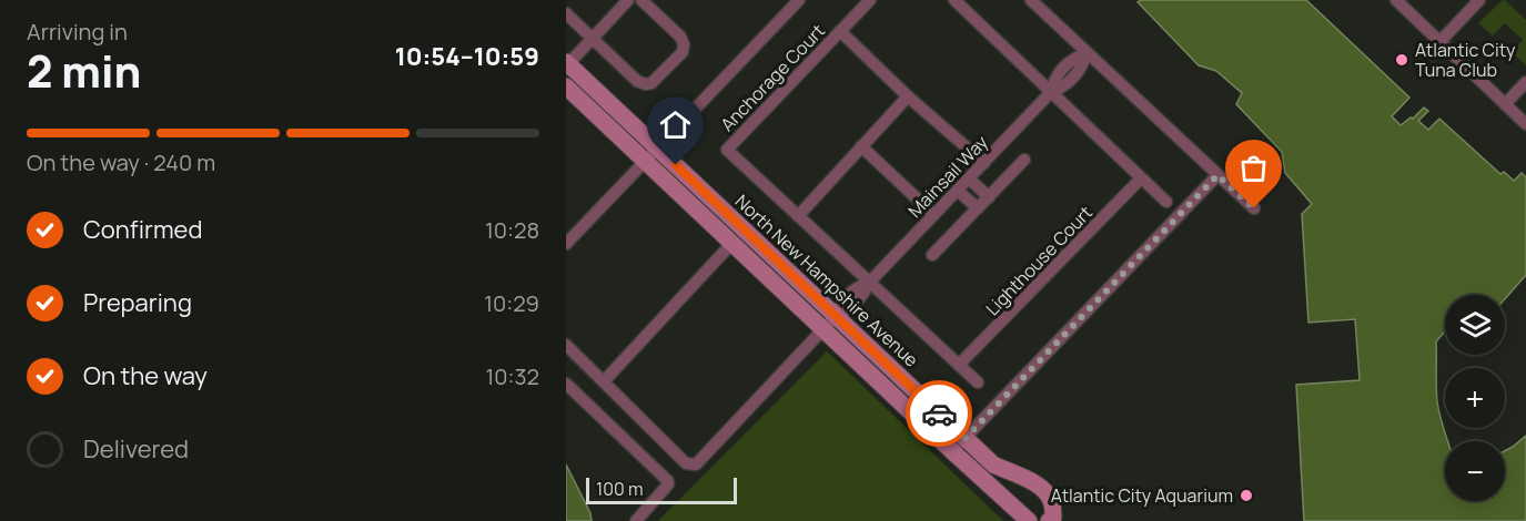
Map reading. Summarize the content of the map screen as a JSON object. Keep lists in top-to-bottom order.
{
  "streets": {
    "street": [
      "Anchorage Court",
      "Mainsail Way",
      "Lighthouse Court",
      "North New Hampshire Avenue"
    ]
  },
  "crossings": [
    ["Mainsail Way", "North New Hampshire Avenue"]
  ],
  "places": ["Atlantic City Tuna Club", "Atlantic City Aquarium"],
  "scale_bar": "100 m",
  "page": {
    "heading": ["2 min", "Arriving in", "10:54–10:59"],
    "bar": "On the way · 240 m",
    "list": [
      ["Confirmed", "10:28"],
      ["Preparing", "10:29"],
      ["On the way", "10:32"],
      "Delivered"
    ],
    "map_buttons": ["+", "−"],
    "scale": "100 m"
  }
}
